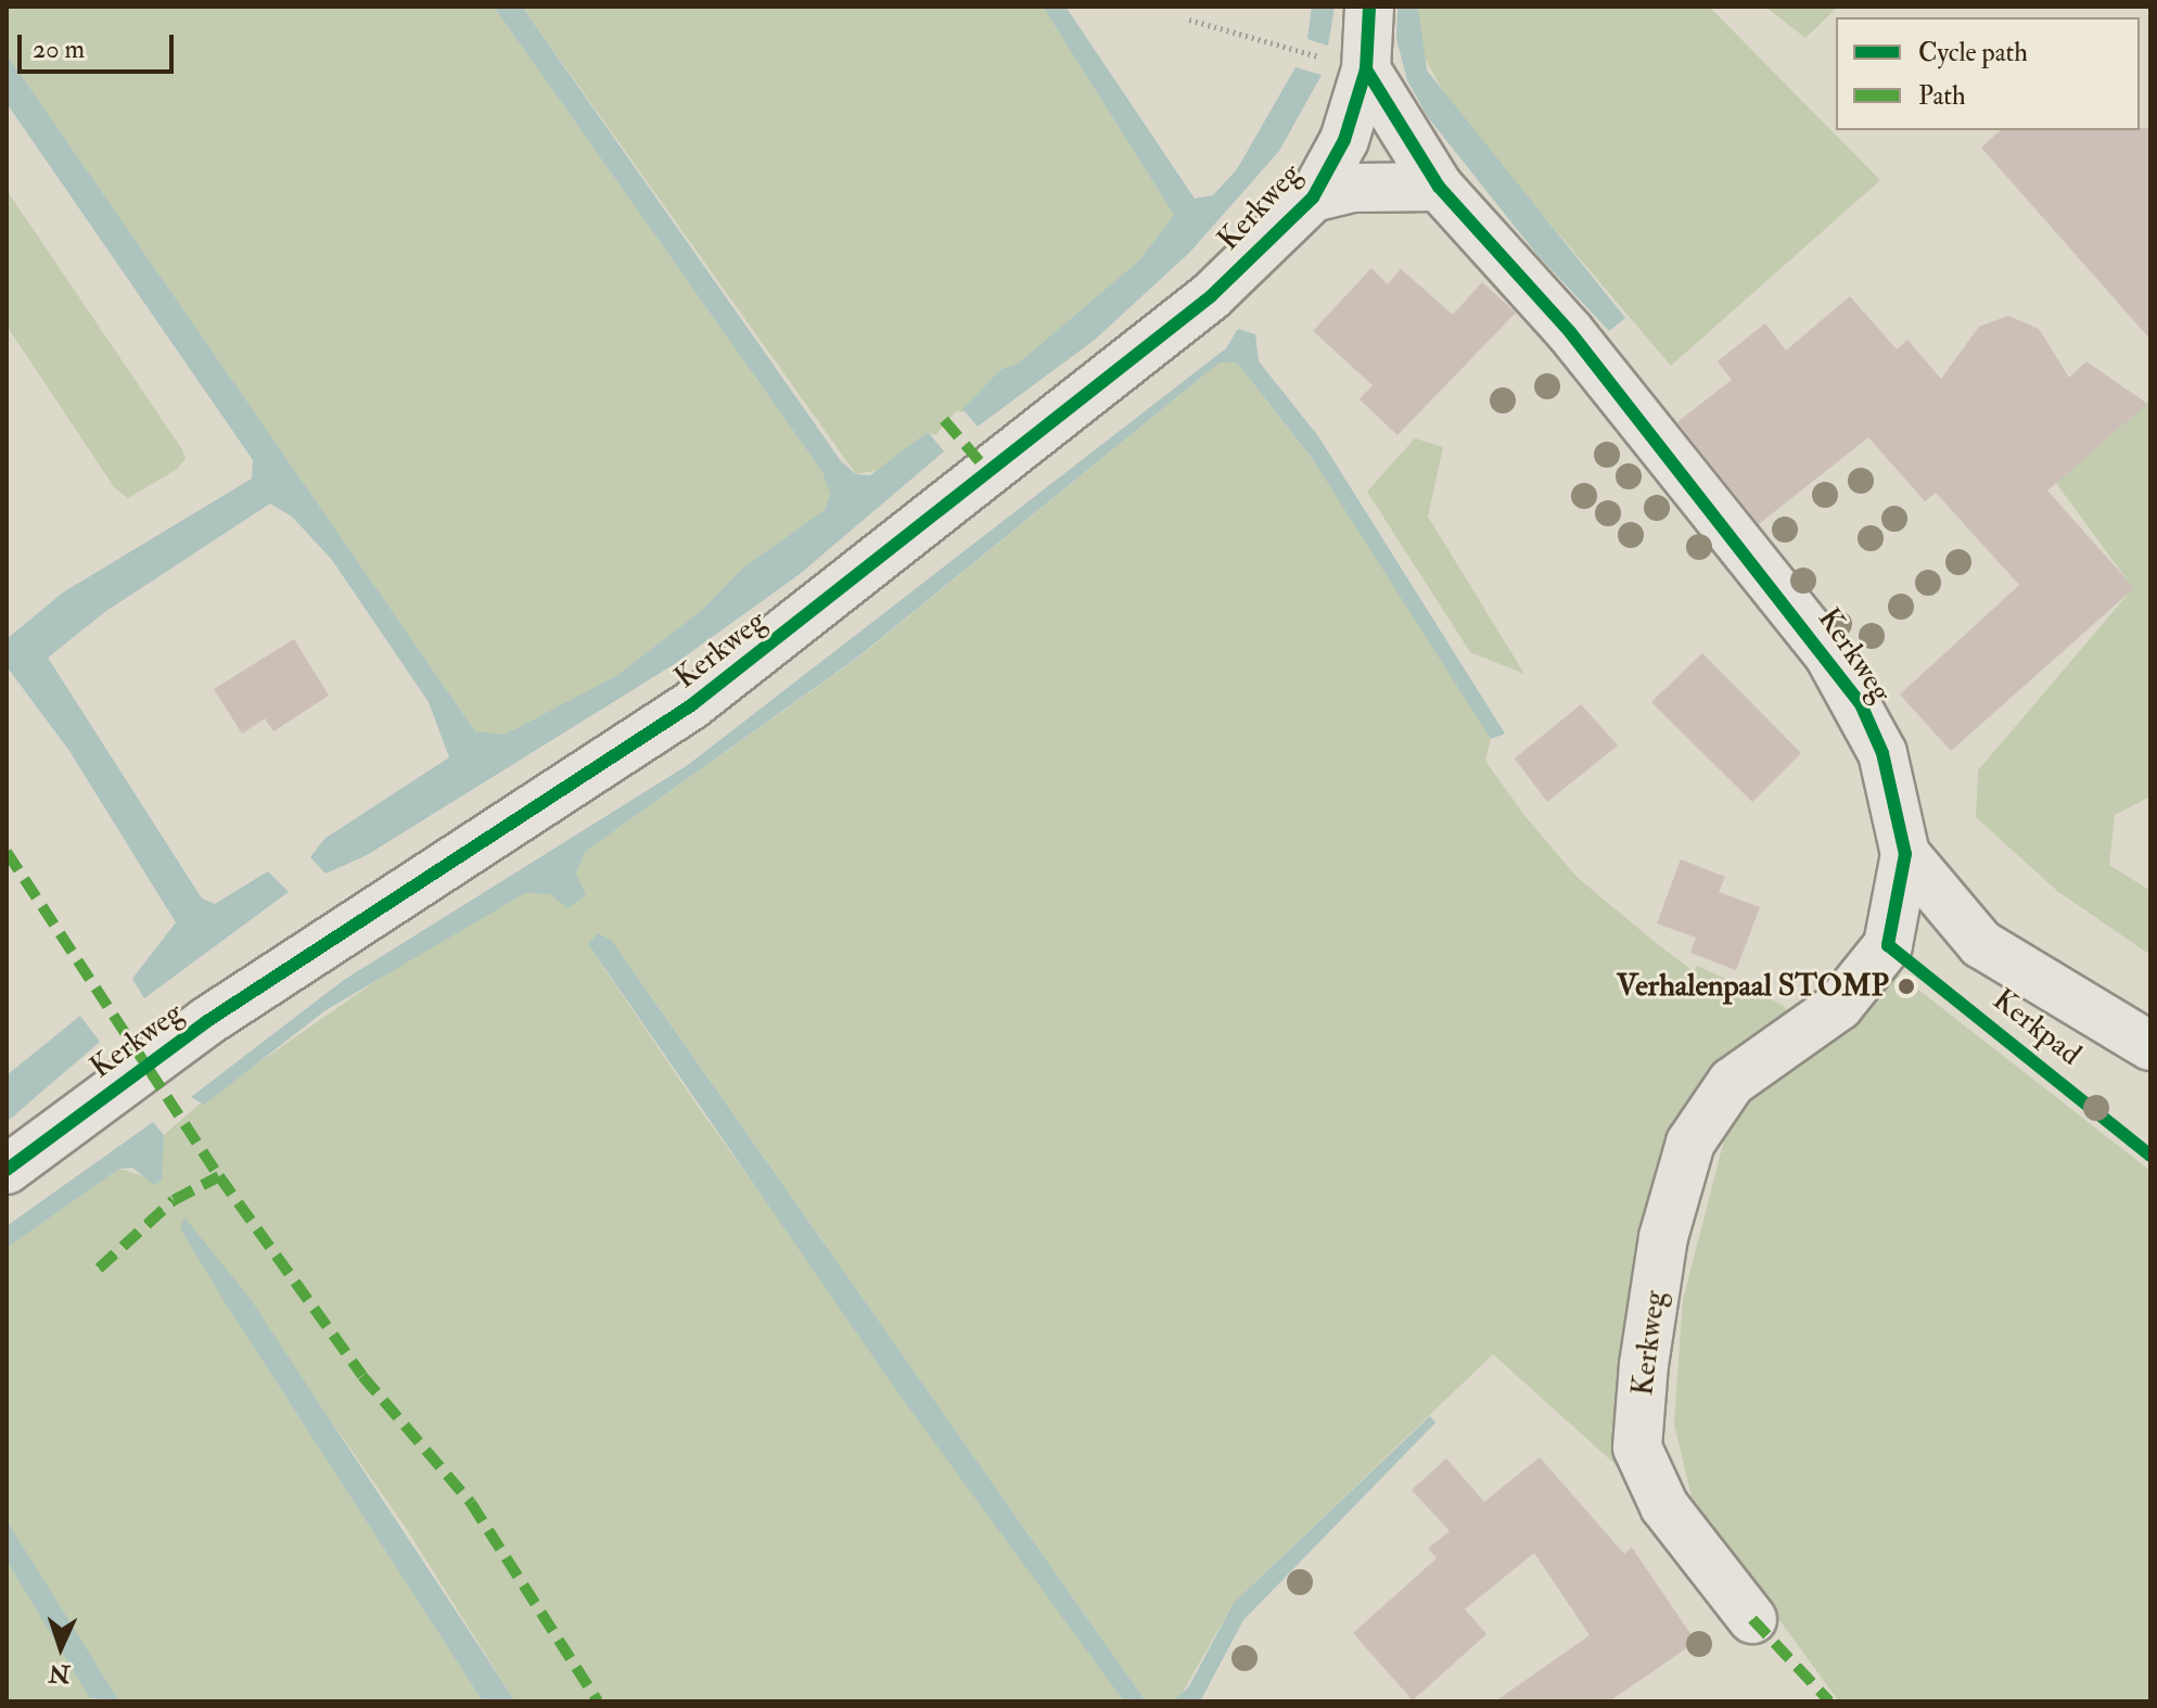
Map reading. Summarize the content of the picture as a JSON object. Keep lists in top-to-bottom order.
{
  "streets": {
    "street": ["Kerkweg"],
    "cycle path": ["Kerkpad"]
  },
  "places": ["Verhalenpaal STOMP"],
  "legend": ["Cycle path", "Path"],
  "scale_bar": "20 m",
  "north": "bottom"
}
